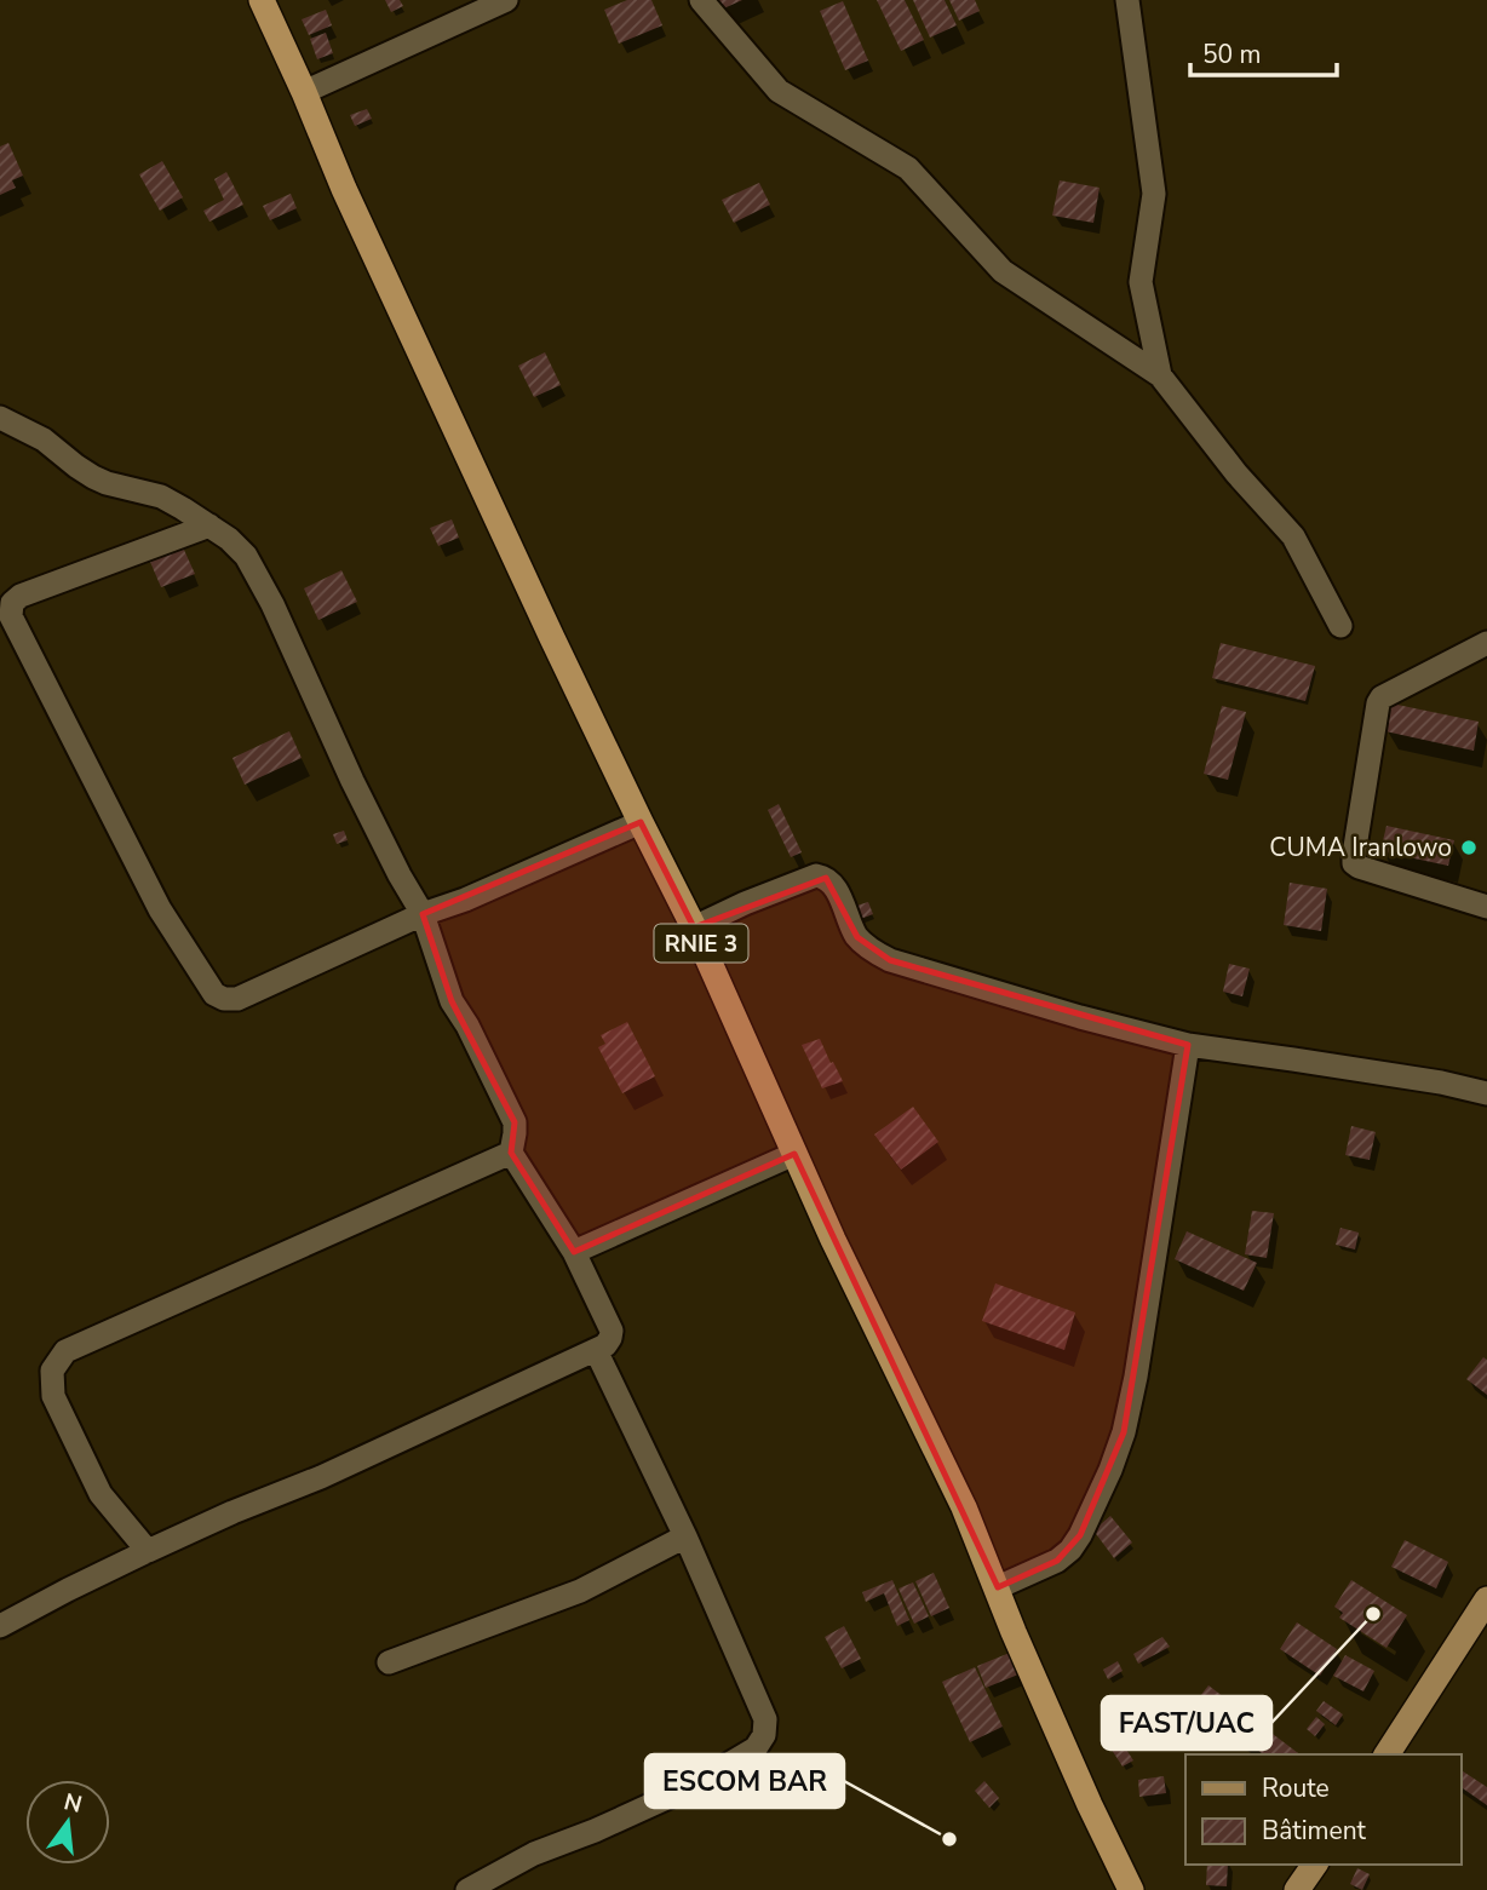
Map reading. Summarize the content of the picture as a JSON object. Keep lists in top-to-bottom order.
{
  "streets": {
    "highway": ["RNIE 3"]
  },
  "places": ["CUMA Iranlowo", "FAST/UAC", "ESCOM BAR"],
  "legend": ["Route", "Bâtiment"],
  "scale_bar": "50 m",
  "north": "top"
}
